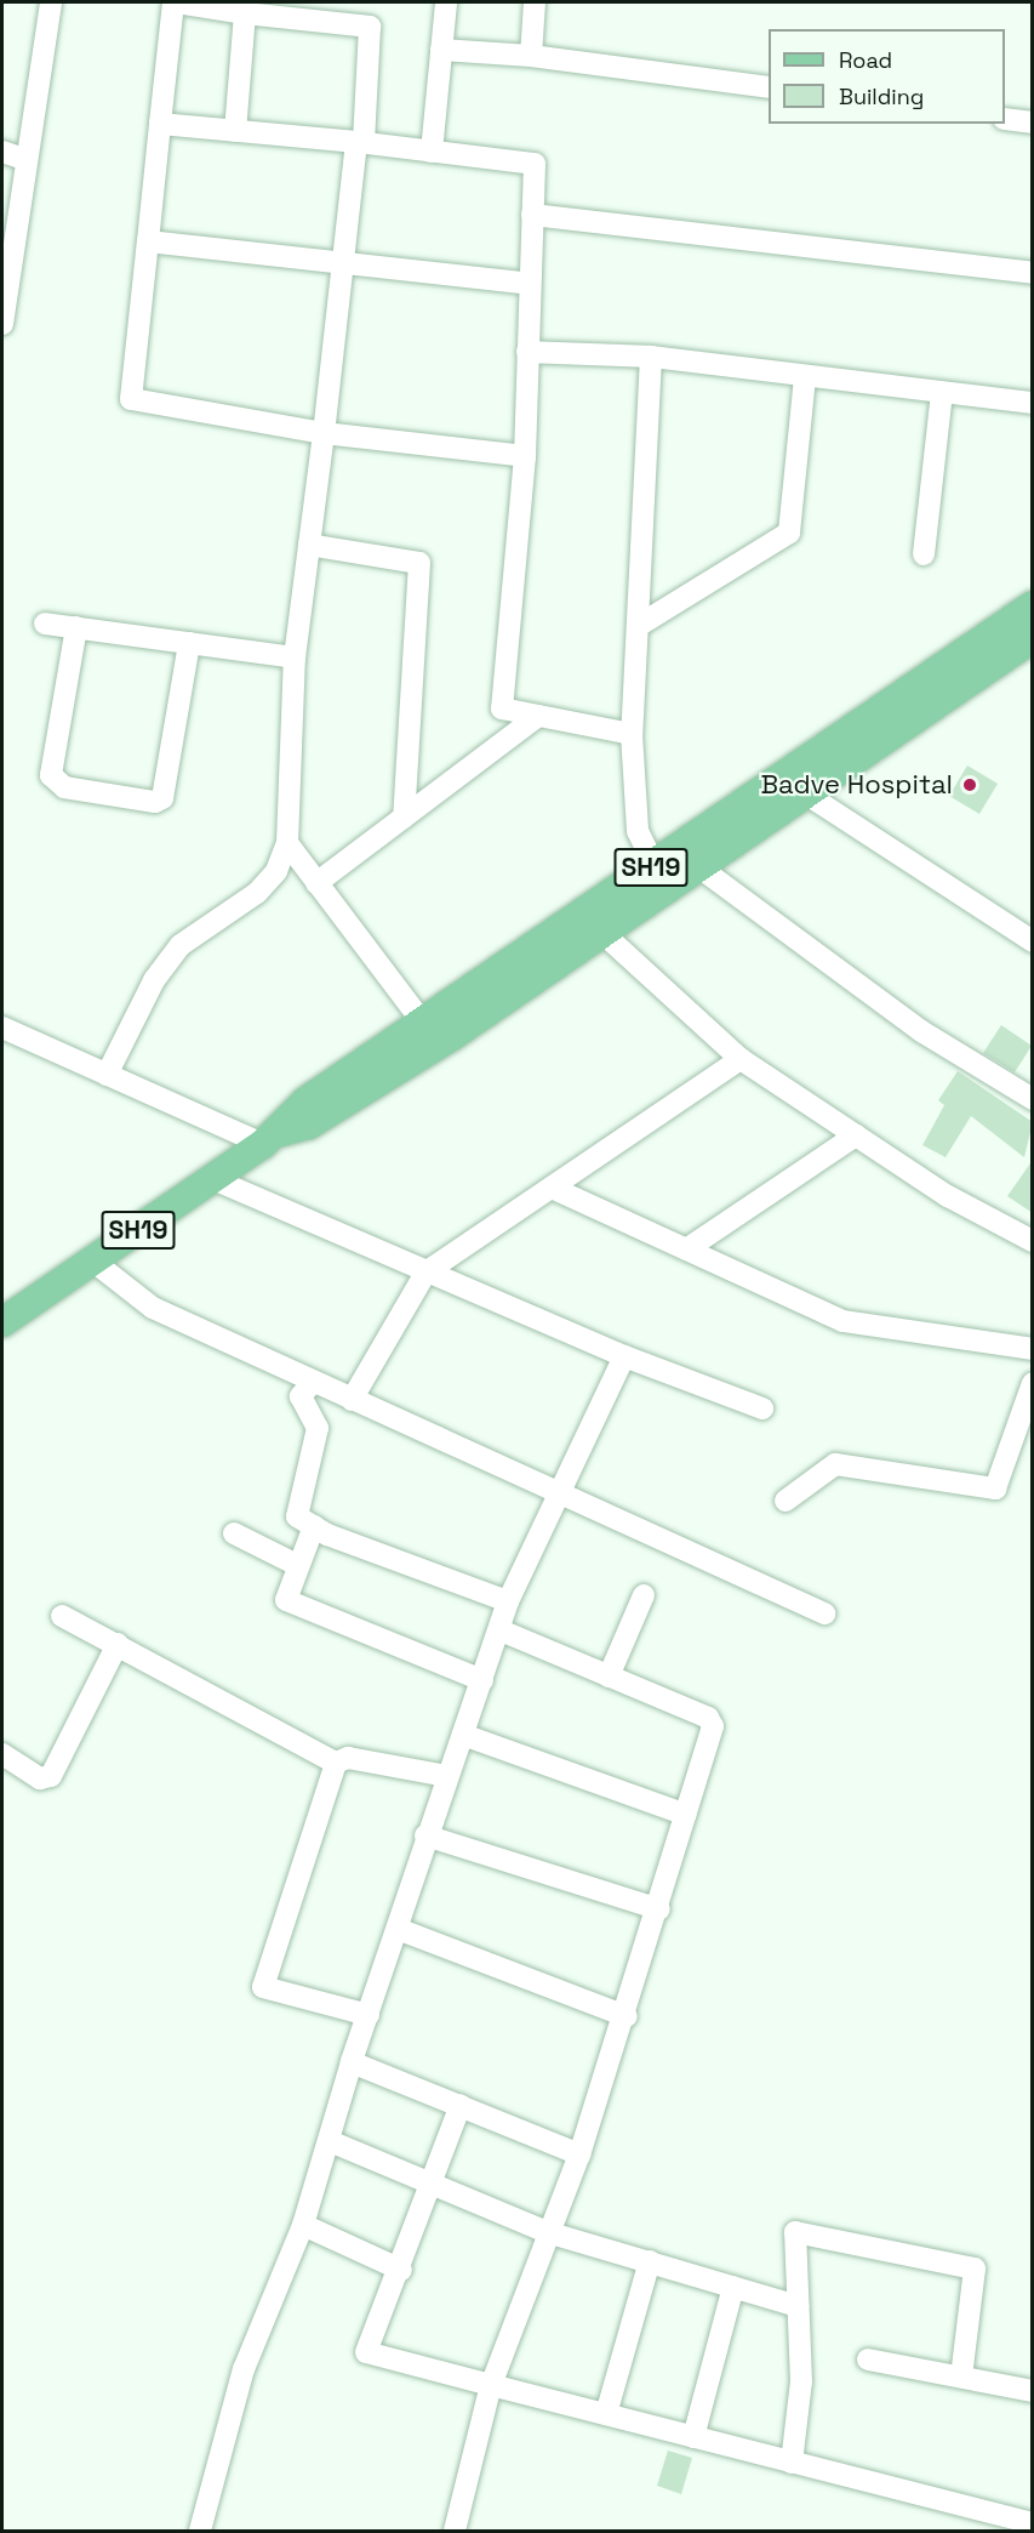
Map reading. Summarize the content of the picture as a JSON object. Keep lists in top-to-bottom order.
{
  "streets": {
    "main road": ["SH19"]
  },
  "places": ["Badve Hospital"],
  "legend": ["Road", "Building"]
}
